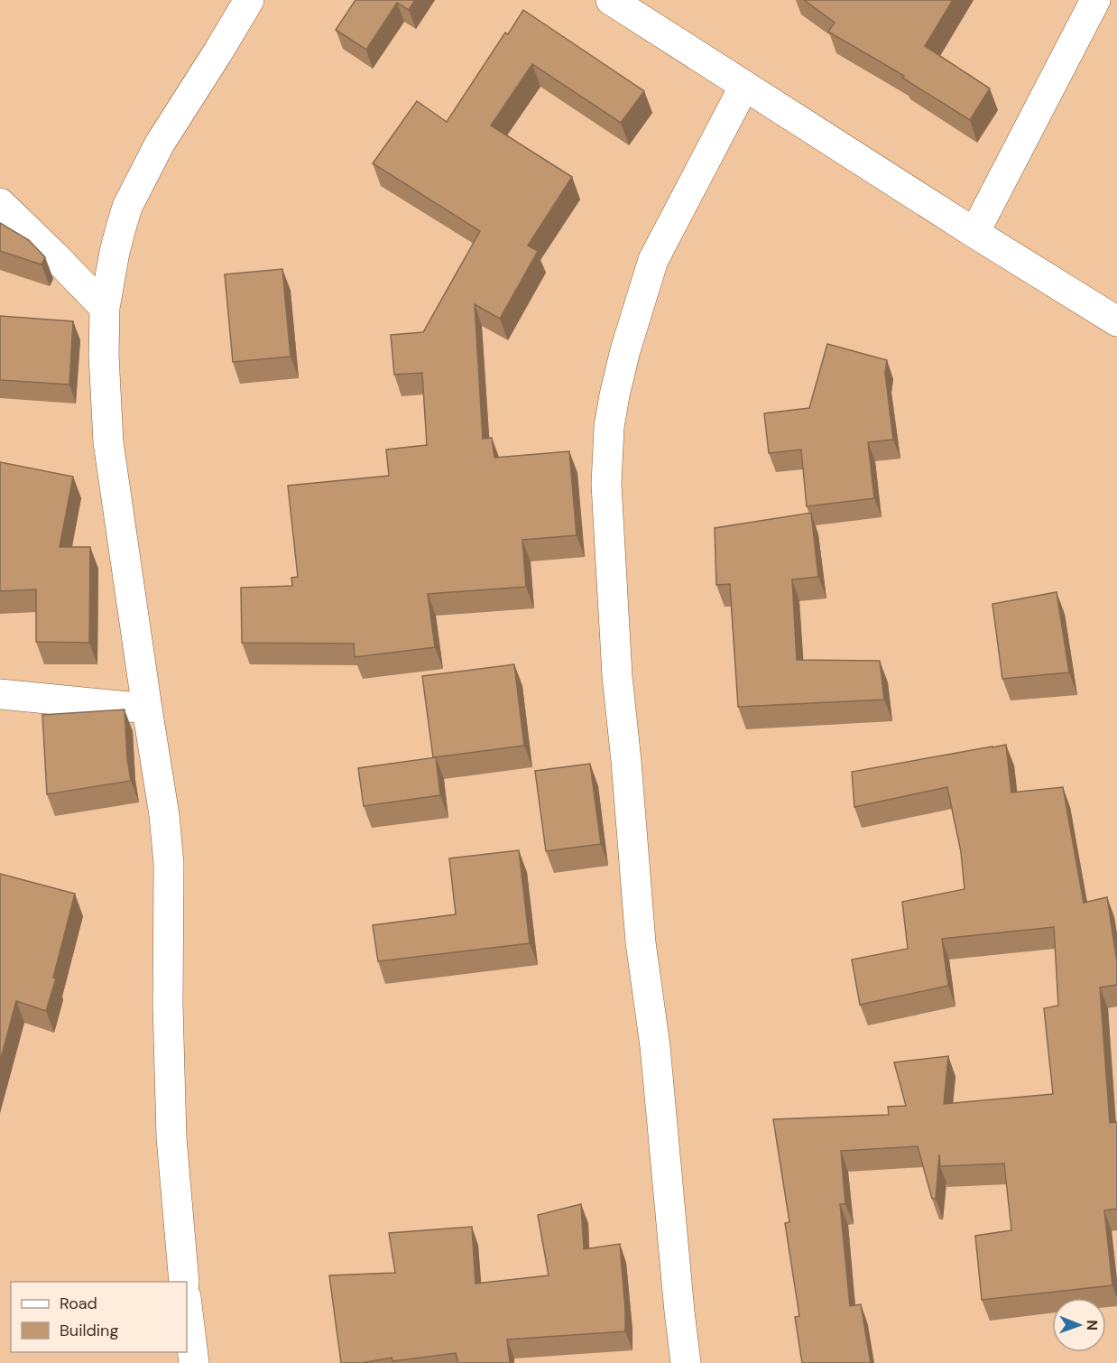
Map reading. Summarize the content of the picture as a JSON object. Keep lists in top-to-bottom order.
{
  "legend": ["Road", "Building"],
  "north": "right"
}
